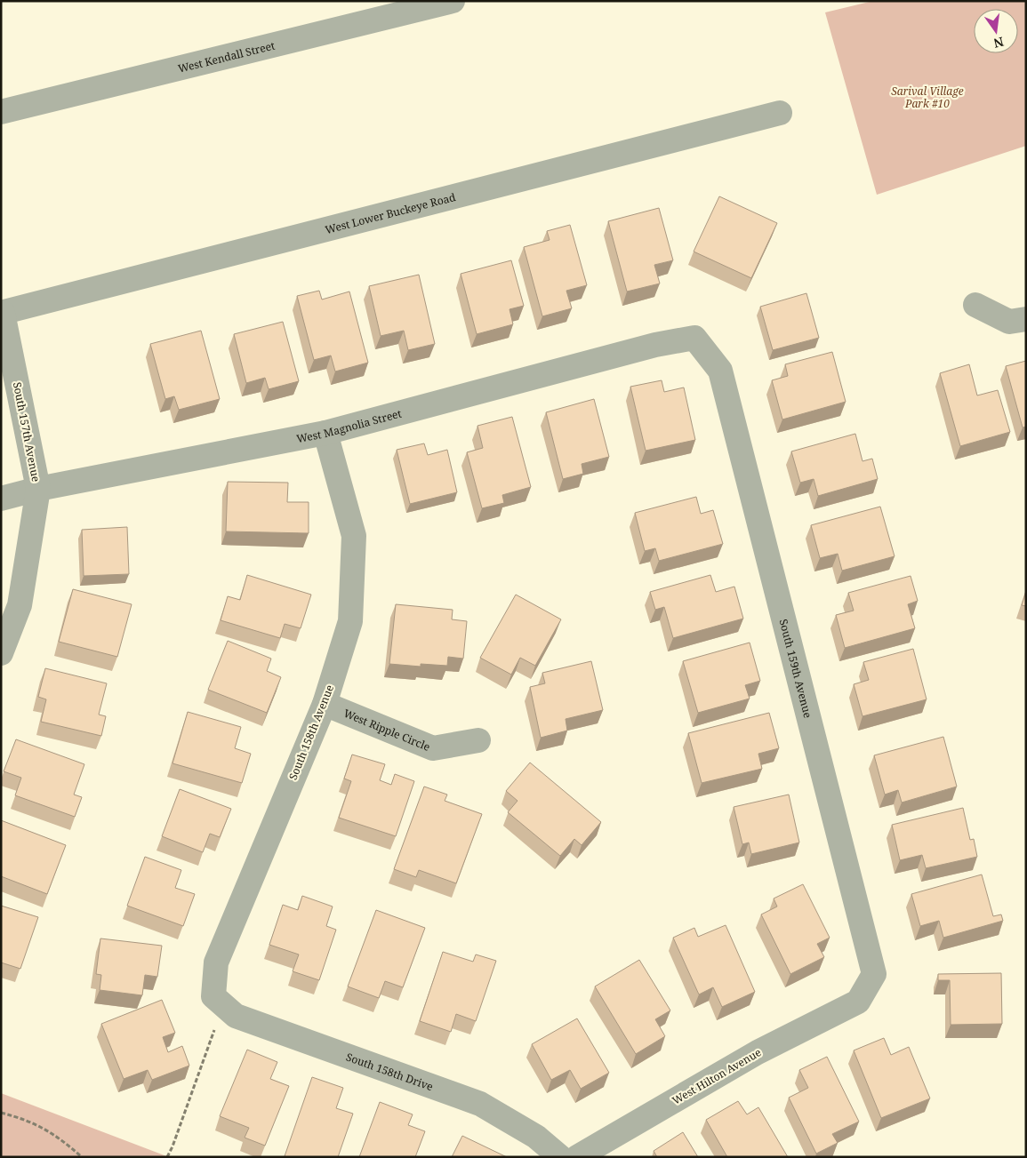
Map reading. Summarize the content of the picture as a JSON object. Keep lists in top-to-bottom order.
{
  "streets": {
    "street": [
      "West Kendall Street",
      "West Lower Buckeye Road",
      "West Magnolia Street",
      "South 157th Avenue",
      "South 159th Avenue",
      "West Ripple Circle",
      "South 158th Avenue",
      "South 158th Drive",
      "West Hilton Avenue"
    ]
  },
  "crossings": [
    ["West Lower Buckeye Road", "South 157th Avenue"],
    ["West Magnolia Street", "South 157th Avenue"],
    ["West Magnolia Street", "South 159th Avenue"],
    ["West Magnolia Street", "South 158th Avenue"],
    ["South 159th Avenue", "West Hilton Avenue"],
    ["West Ripple Circle", "South 158th Avenue"],
    ["South 158th Avenue", "South 158th Drive"]
  ],
  "parks": ["Sarival Village Park #10"],
  "north": "bottom"
}
